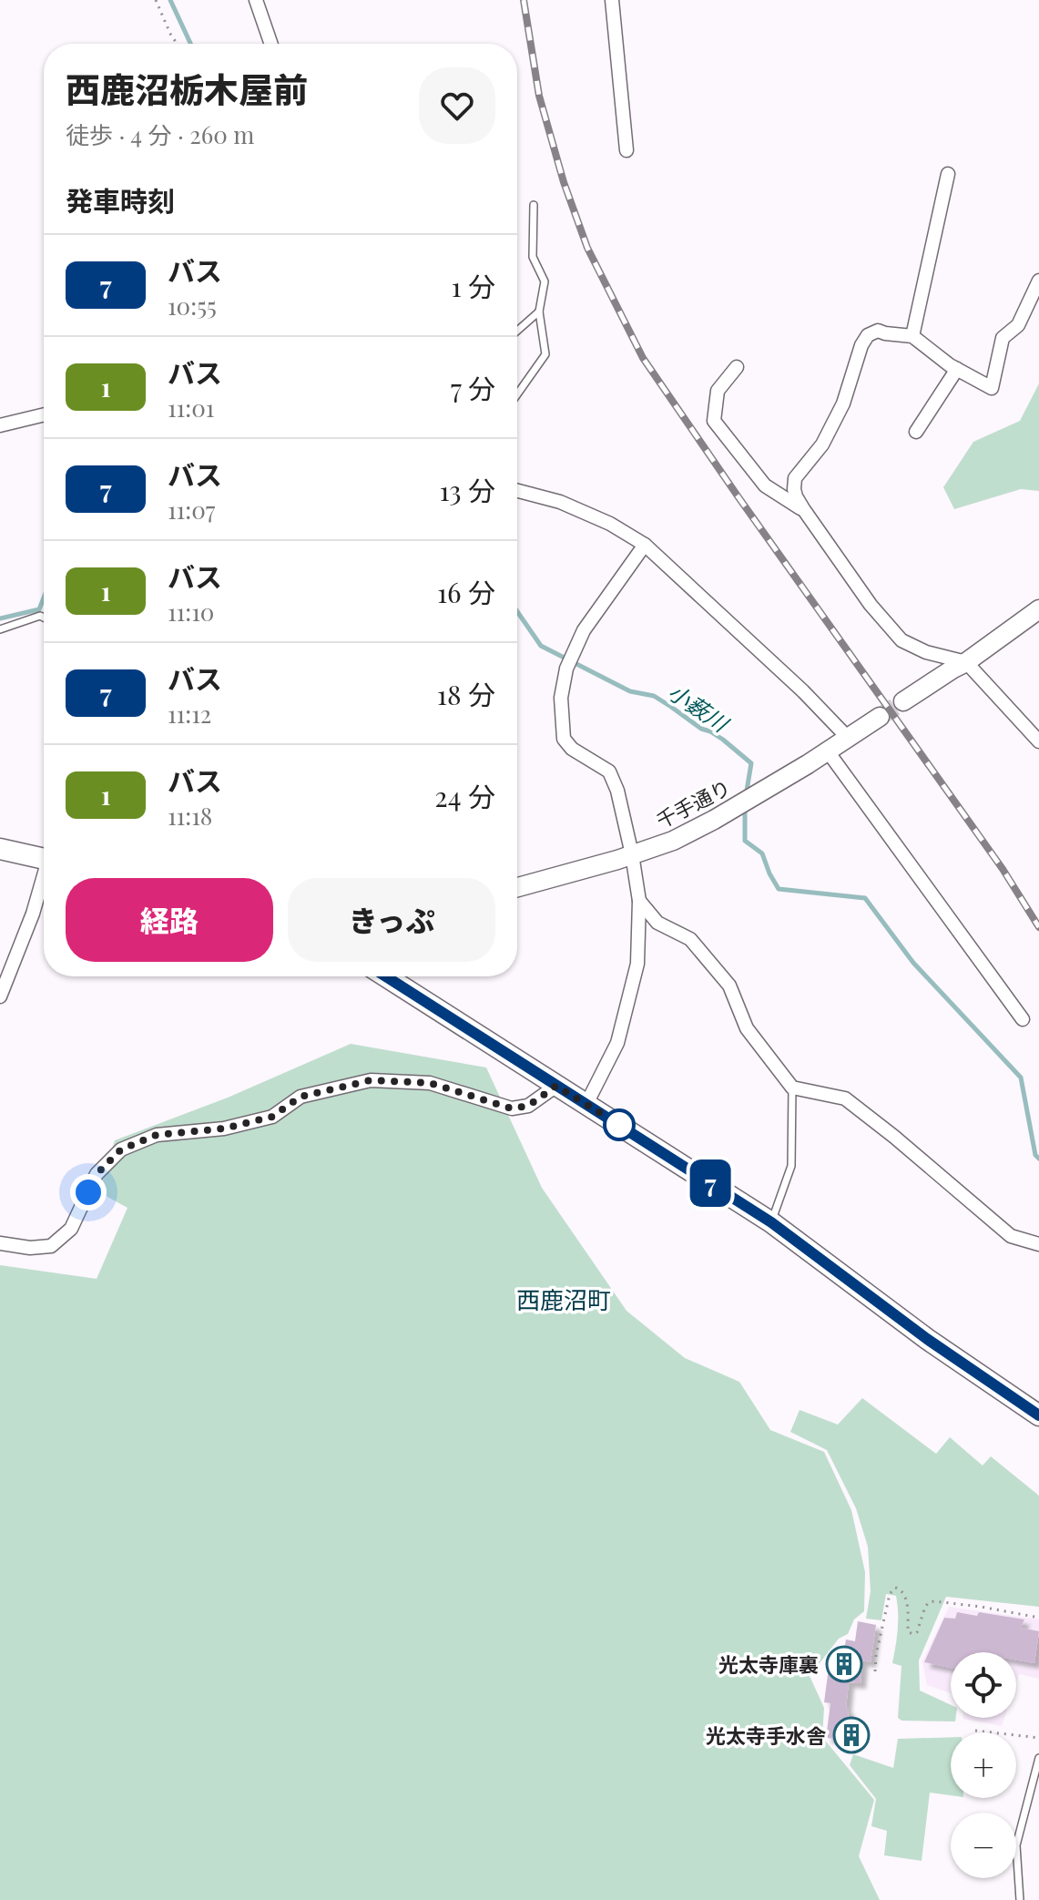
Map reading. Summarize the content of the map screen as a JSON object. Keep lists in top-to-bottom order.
{
  "streets": {
    "street": ["千手通り"]
  },
  "districts": ["西鹿沼町"],
  "water": ["小薮川"],
  "places": {
    "building": ["光太寺庫裏", "光太寺手水舎"]
  },
  "lines": ["bus line 7"],
  "page": {
    "on_map": "7",
    "heading": [
      ["西鹿沼栃木屋前", "徒歩 · 4 分 · 260 m"],
      "発車時刻"
    ],
    "list": [
      {
        "mark": "7",
        "name": "バス",
        "note": "10:55",
        "value": "1 分"
      },
      {
        "mark": "1",
        "name": "バス",
        "note": "11:01",
        "value": "7 分"
      },
      {
        "mark": "7",
        "name": "バス",
        "note": "11:07",
        "value": "13 分"
      },
      {
        "mark": "1",
        "name": "バス",
        "note": "11:10",
        "value": "16 分"
      },
      {
        "mark": "7",
        "name": "バス",
        "note": "11:12",
        "value": "18 分"
      },
      {
        "mark": "1",
        "name": "バス",
        "note": "11:18",
        "value": "24 分"
      }
    ],
    "buttons": ["経路", "きっぷ"],
    "map_buttons": ["+", "−"]
  }
}
